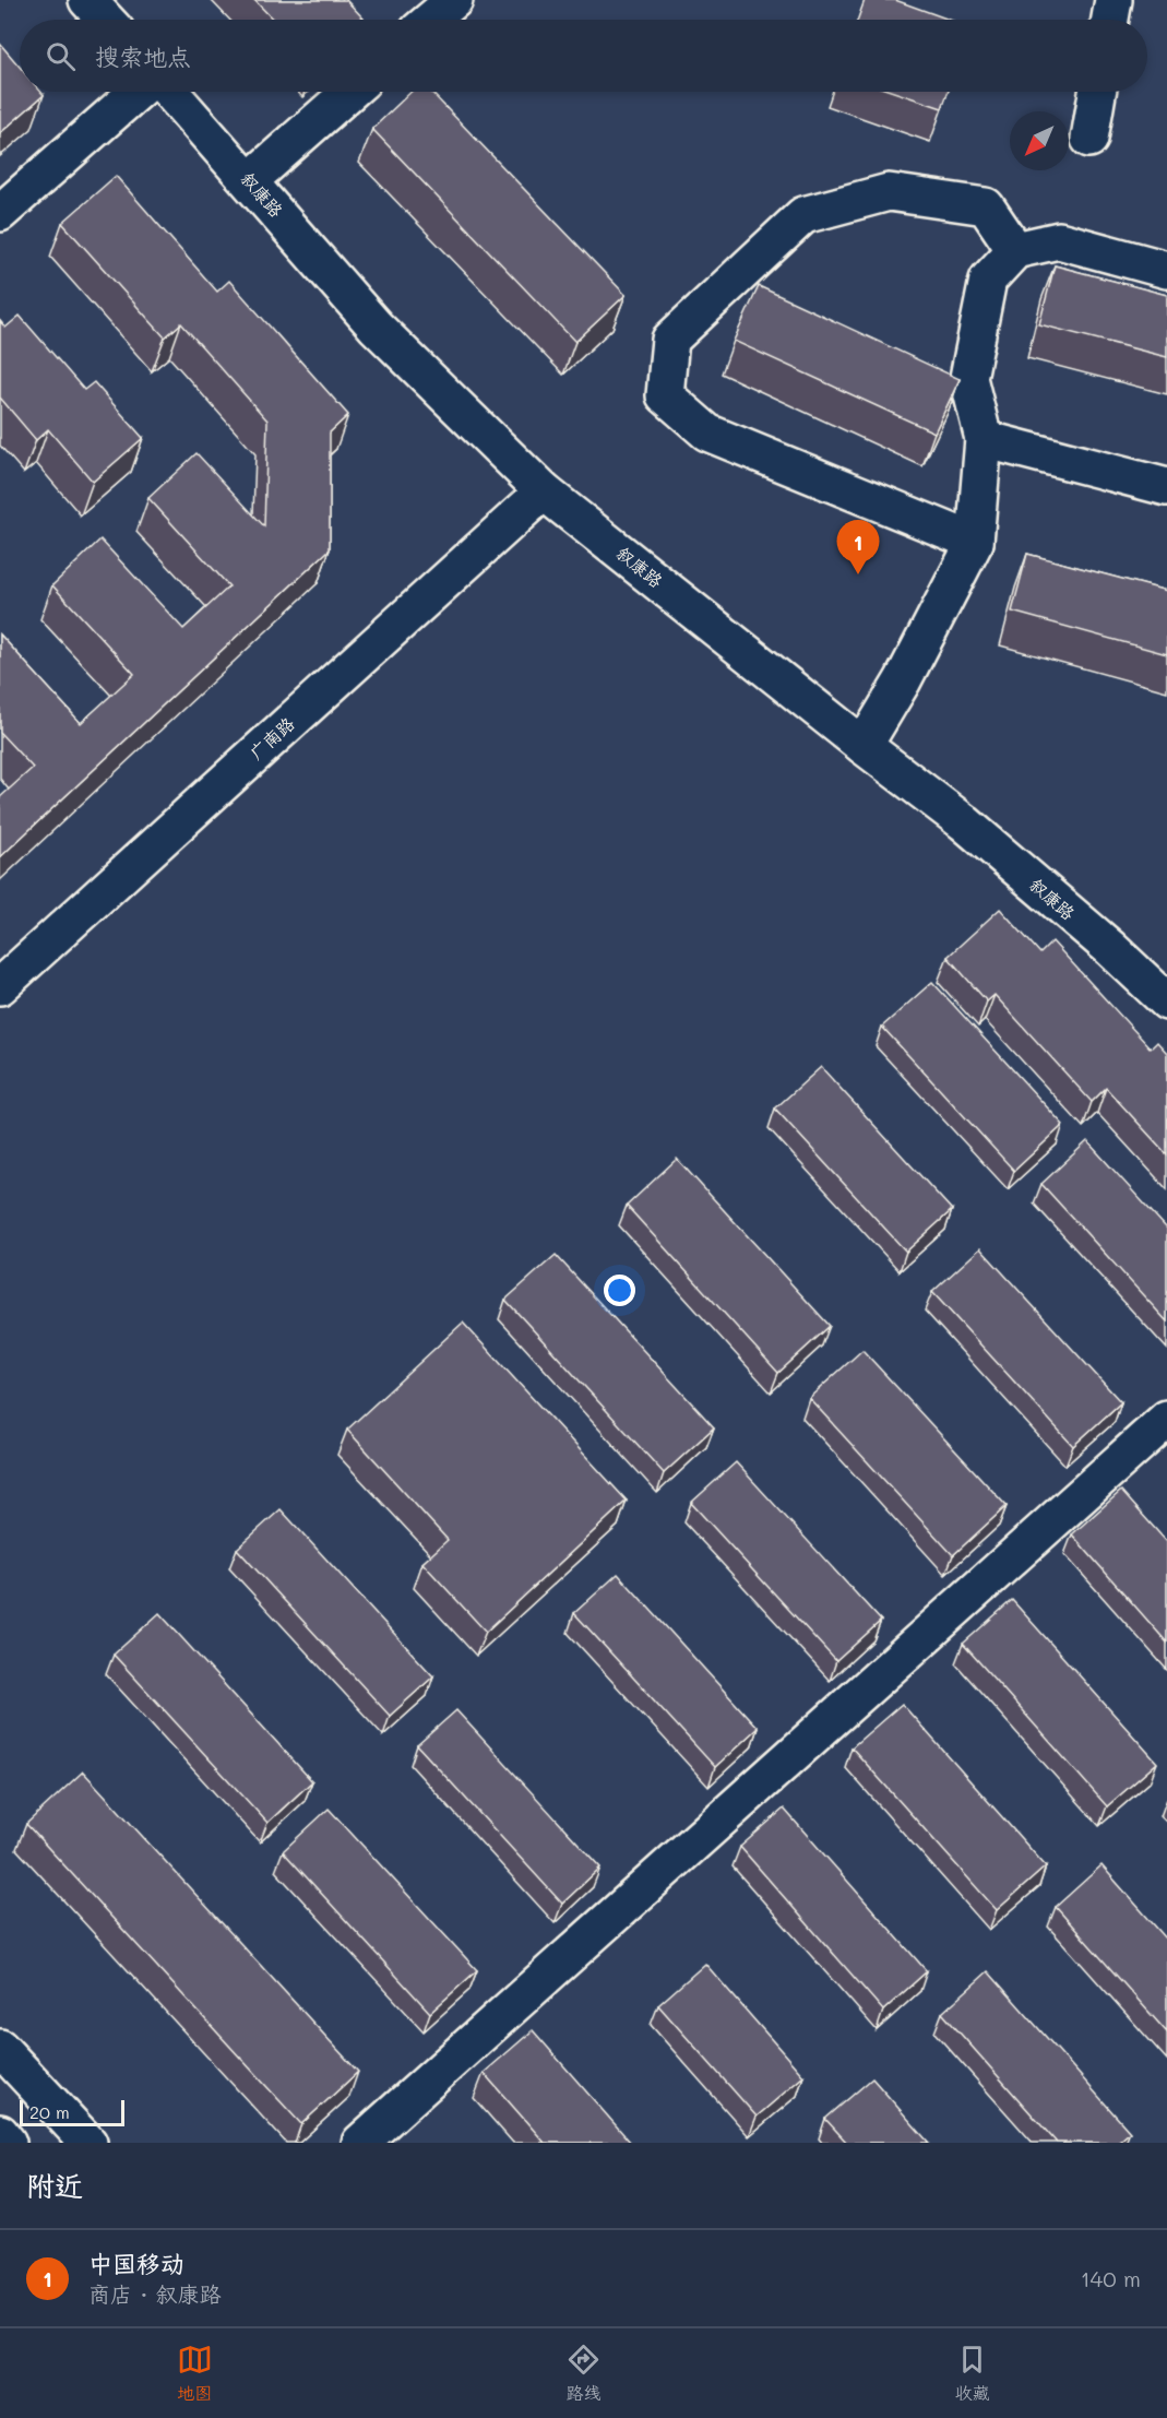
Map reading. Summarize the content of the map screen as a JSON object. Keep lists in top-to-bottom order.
{
  "streets": {
    "street": ["叙康路", "广南路"]
  },
  "crossings": [
    ["叙康路", "广南路"]
  ],
  "scale_bar": "20 m",
  "north": "bottom left",
  "page": {
    "search": "搜索地点",
    "pins": "1",
    "scale": "20 m",
    "heading": "附近",
    "list": [
      {
        "mark": "1",
        "name": "中国移动",
        "note": "商店 · 叙康路",
        "value": "140 m"
      }
    ],
    "nav": ["地图", "路线", "收藏"]
  }
}
